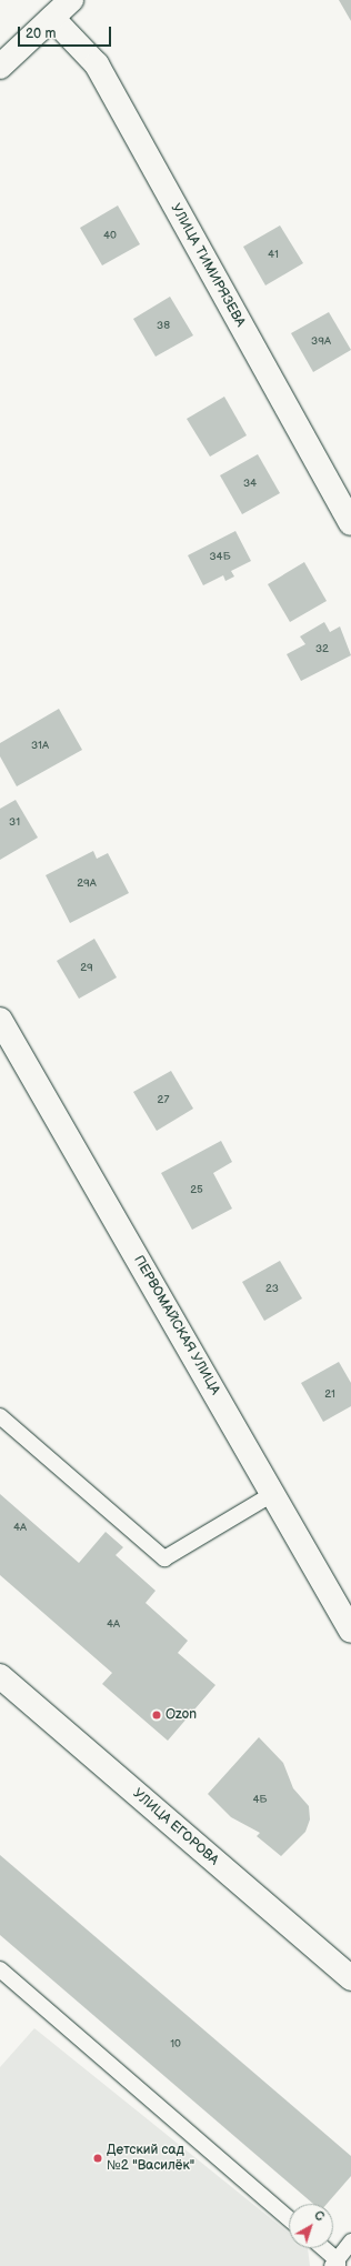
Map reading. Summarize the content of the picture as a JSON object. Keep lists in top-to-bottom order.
{
  "streets": {
    "street": ["УЛИЦА ТИМИРЯЗЕВА", "ПЕРВОМАЙСКАЯ УЛИЦА", "УЛИЦА ЕГОРОВА"]
  },
  "places": ["Ozon", "Детский сад №2 \"Василёк\""],
  "house_numbers": [
    "40",
    "41",
    "38",
    "39А",
    "34",
    "34Б",
    "32",
    "31А",
    "31",
    "29А",
    "29",
    "27",
    "25",
    "23",
    "21",
    "4А",
    "4А",
    "4Б",
    "10"
  ],
  "scale_bar": "20 m",
  "north": "top right"
}
